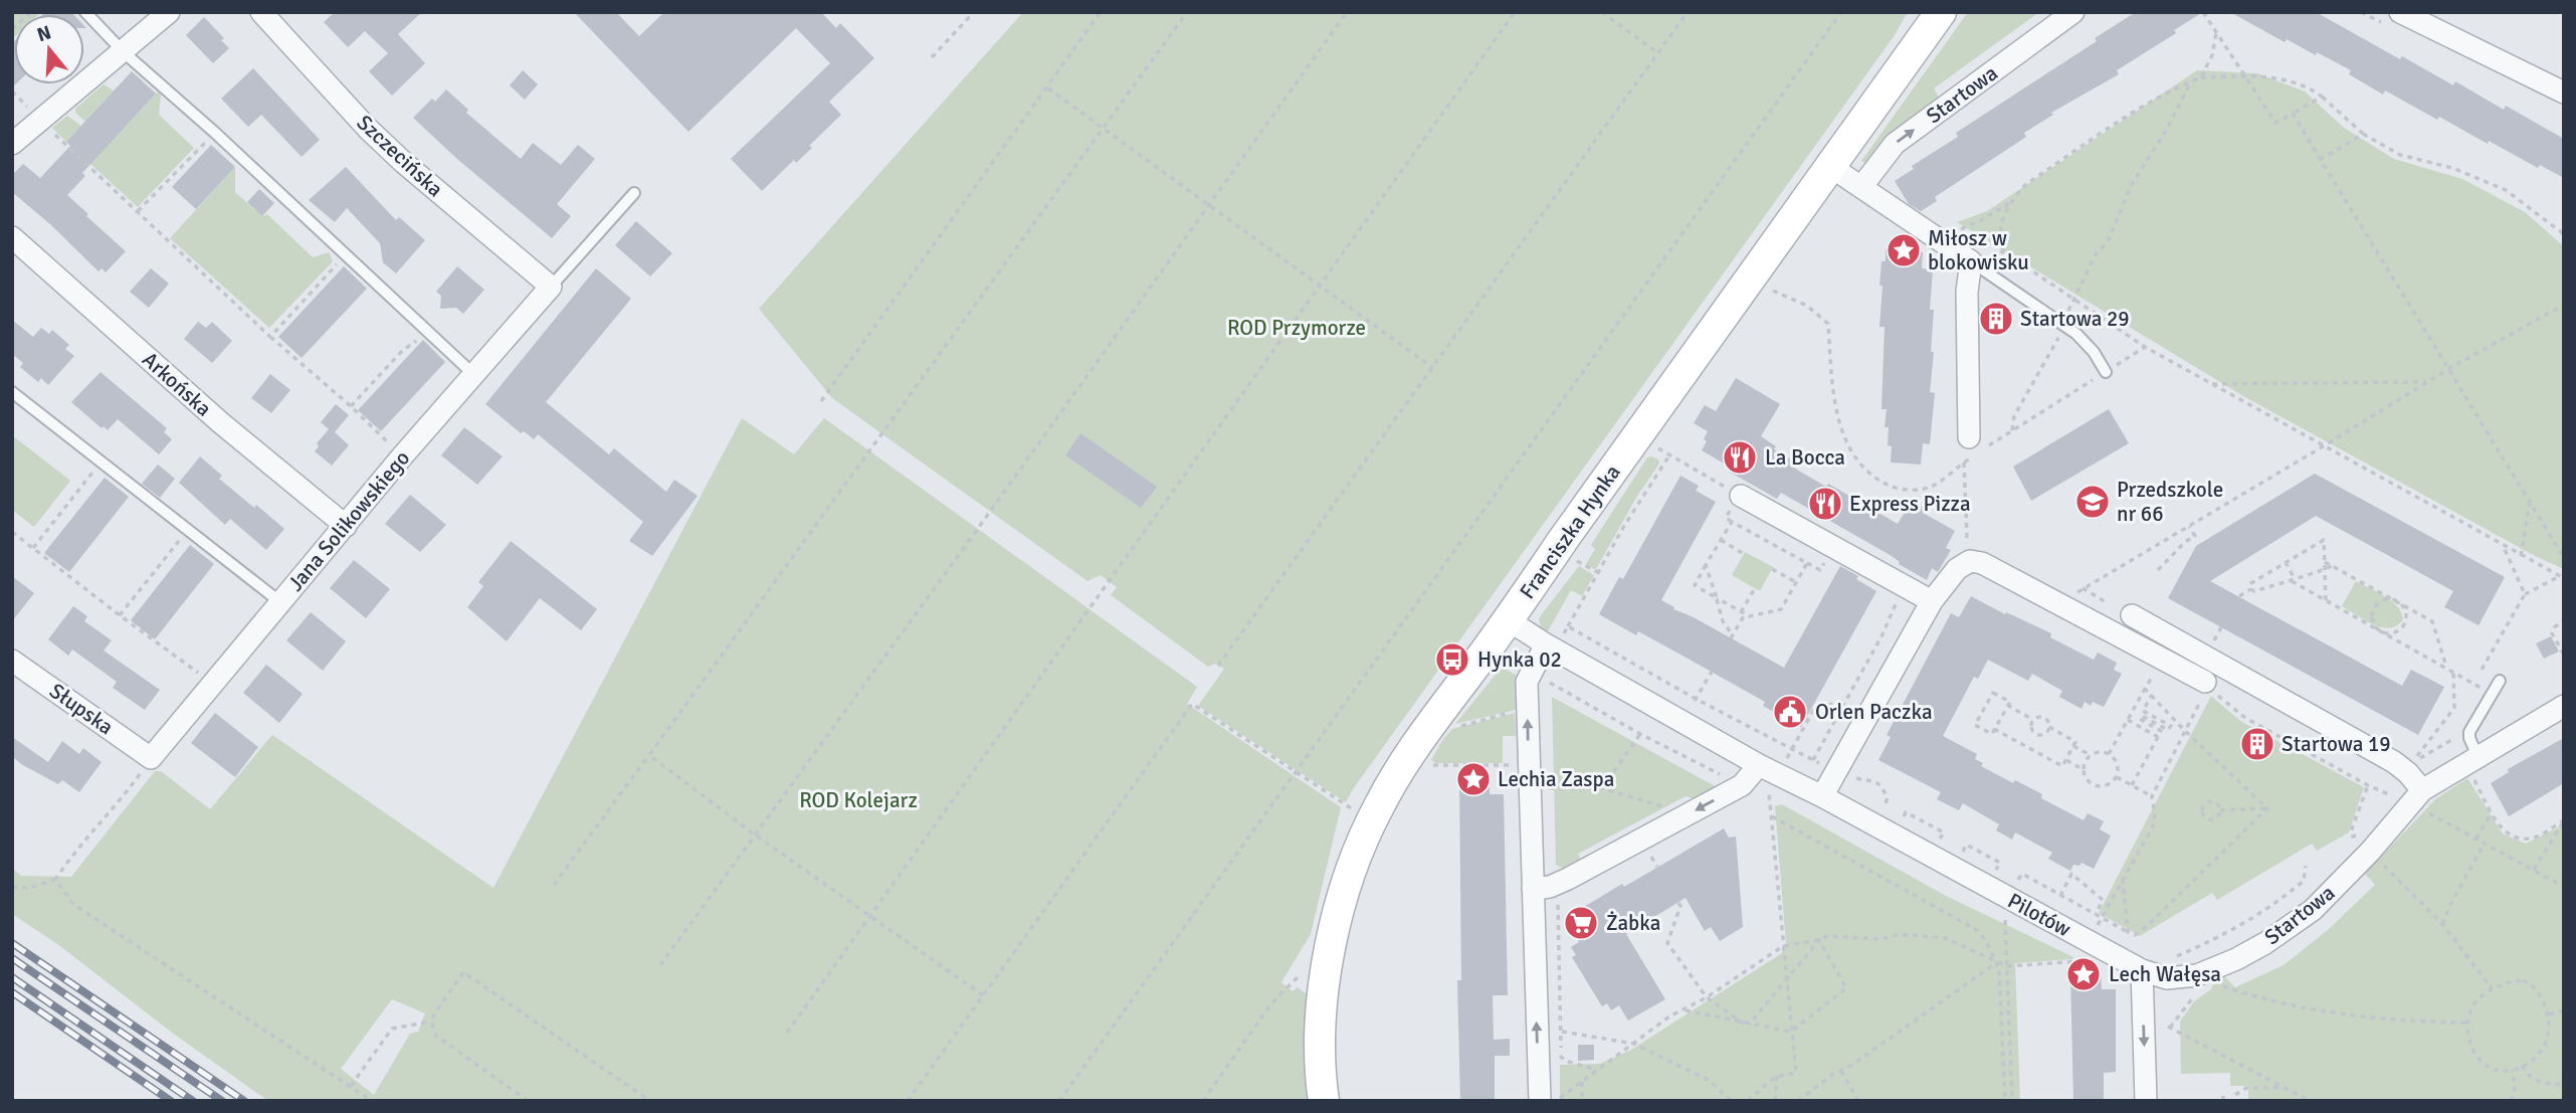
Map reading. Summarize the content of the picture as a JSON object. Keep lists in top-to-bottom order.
{
  "streets": {
    "street": [
      "Startowa",
      "Szczecińska",
      "Arkońska",
      "Jana Solikowskiego",
      "Franciszka Hynka",
      "Słupska",
      "Pilotów"
    ]
  },
  "crossings": [
    ["Startowa", "Pilotów"],
    ["Szczecińska", "Jana Solikowskiego"],
    ["Arkońska", "Jana Solikowskiego"],
    ["Jana Solikowskiego", "Słupska"],
    ["Franciszka Hynka", "Pilotów"]
  ],
  "parks": ["ROD Przymorze", "ROD Kolejarz"],
  "places": {
    "place": ["Miłosz w blokowisku", "Lechia Zaspa", "Lech Wałęsa"],
    "building": ["Startowa 29", "Startowa 19"],
    "restaurant": ["La Bocca", "Express Pizza"],
    "school or university": ["Przedszkole nr 66"],
    "bus stop": ["Hynka 02"],
    "public building": ["Orlen Paczka"],
    "supermarket": ["Żabka"]
  },
  "north": "top"
}
